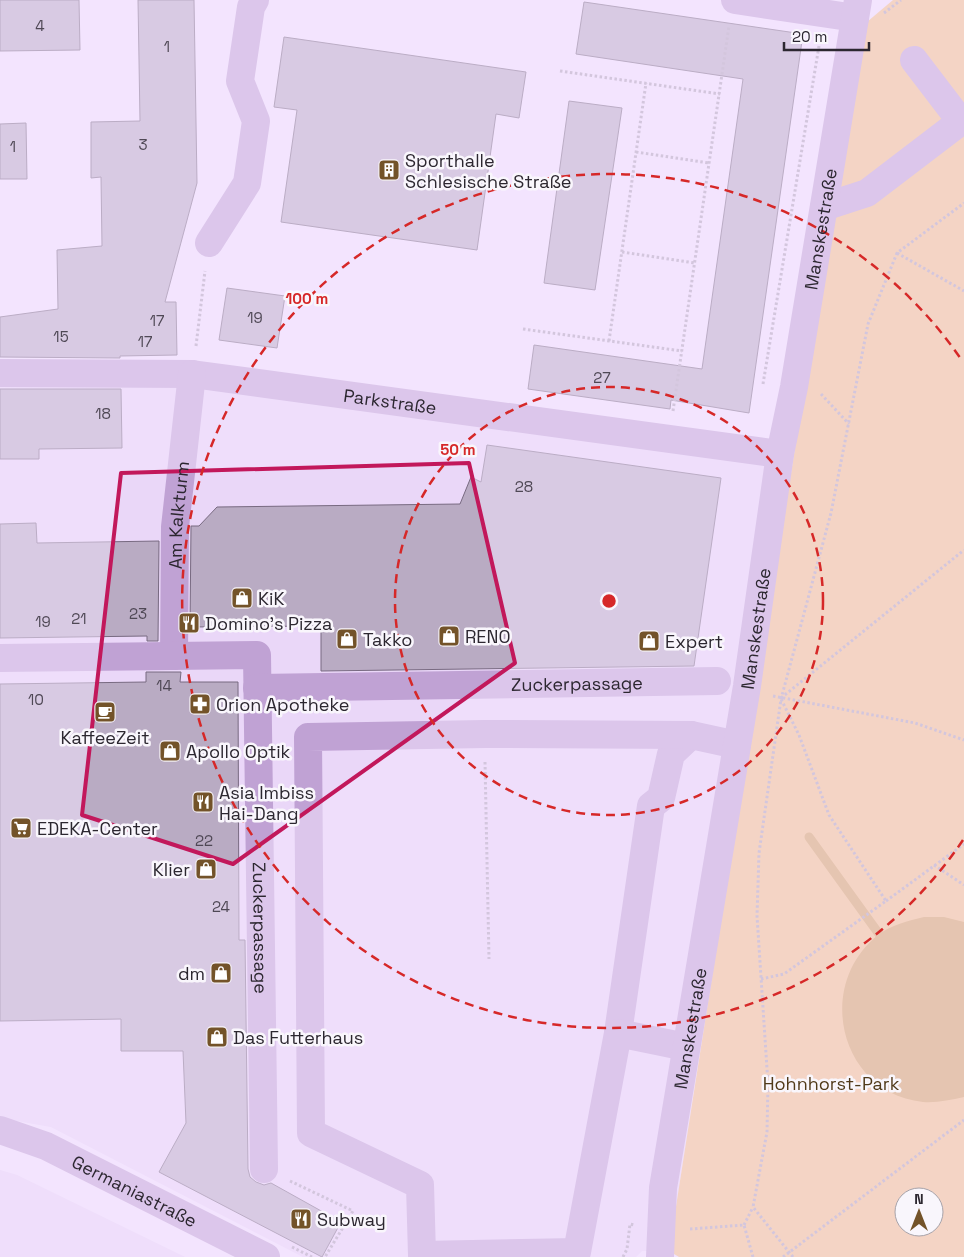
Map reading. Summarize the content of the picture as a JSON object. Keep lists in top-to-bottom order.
{
  "streets": {
    "street": [
      "Manskestraße",
      "Parkstraße",
      "Am Kalkturm",
      "Zuckerpassage",
      "Germaniastraße"
    ]
  },
  "crossings": [
    ["Manskestraße", "Parkstraße"],
    ["Parkstraße", "Am Kalkturm"],
    ["Am Kalkturm", "Zuckerpassage"]
  ],
  "parks": ["Hohnhorst-Park"],
  "places": {
    "building": ["Sporthalle Schlesische Straße"],
    "shop": [
      "KiK",
      "RENO",
      "Takko",
      "Expert",
      "Apollo Optik",
      "Klier",
      "dm",
      "Das Futterhaus"
    ],
    "restaurant": ["Domino's Pizza", "Asia Imbiss Hai-Dang", "Subway"],
    "pharmacy": ["Orion Apotheke"],
    "cafe": ["KaffeeZeit"],
    "supermarket": ["EDEKA-Center"]
  },
  "house_numbers": [
    "4",
    "1",
    "3",
    "1",
    "19",
    "17",
    "15",
    "17",
    "27",
    "18",
    "28",
    "23",
    "21",
    "19",
    "14",
    "10",
    "22",
    "24"
  ],
  "scale_bar": "20 m",
  "north": "top",
  "rings": ["100 m", "50 m"]
}
